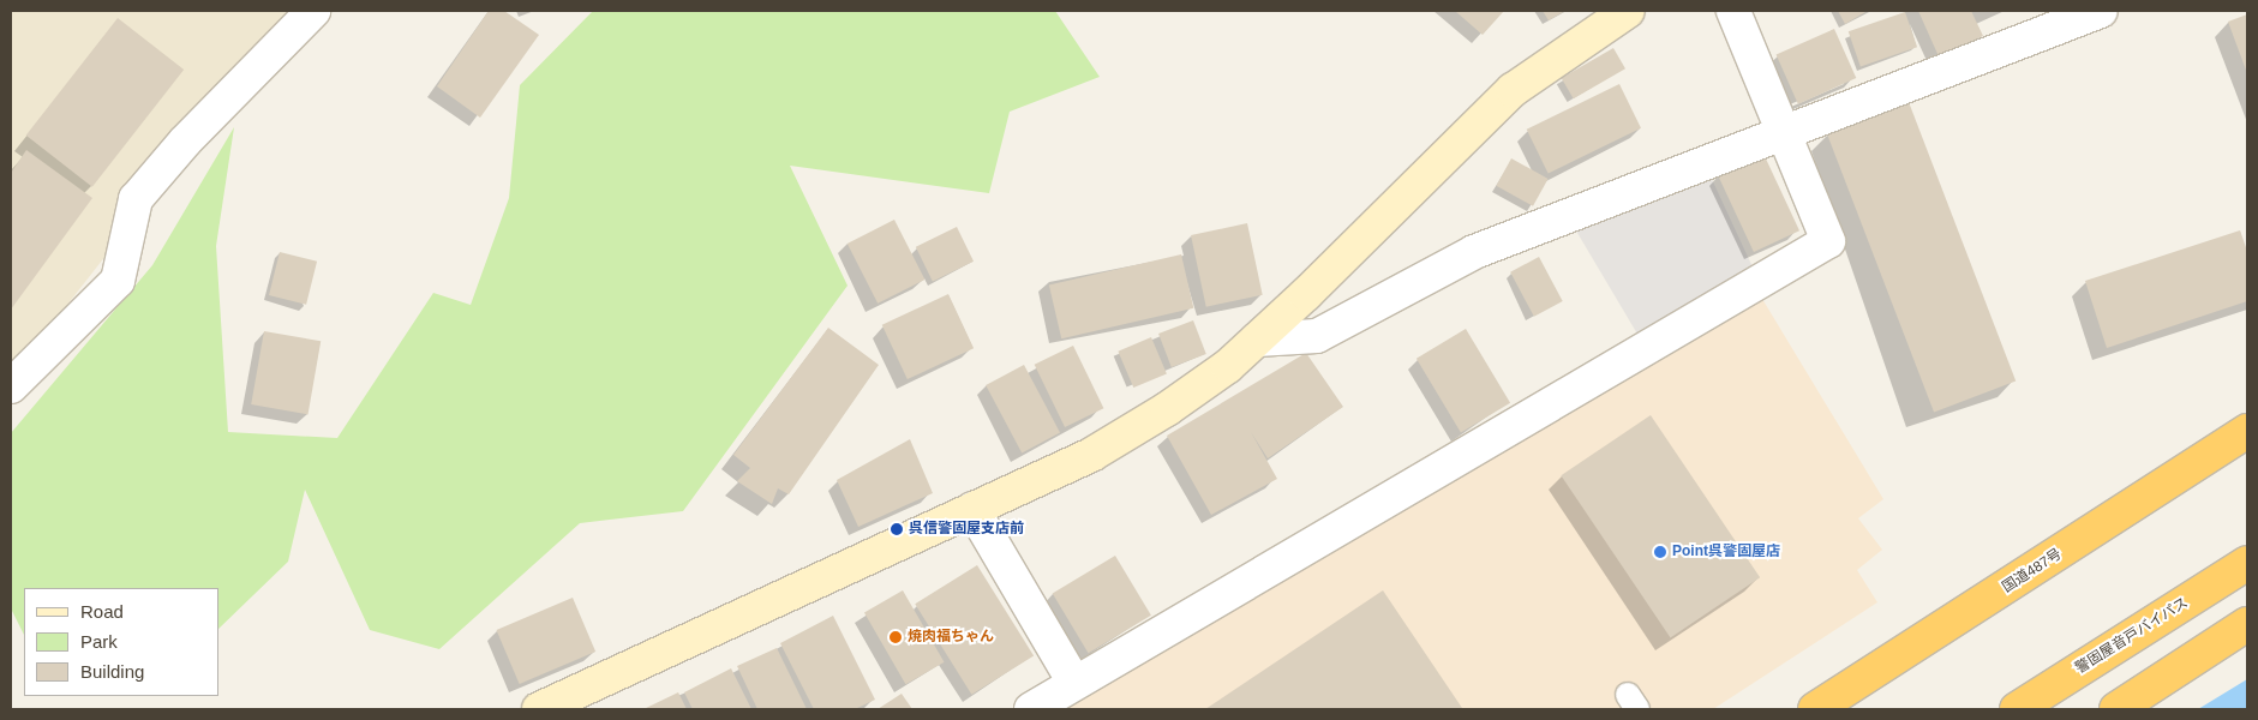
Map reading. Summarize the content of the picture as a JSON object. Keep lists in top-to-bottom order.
{
  "streets": {
    "highway": ["国道487号", "警固屋音戸バイパス"]
  },
  "places": ["呉信警固屋支店前", "Point呉警固屋店", "焼肉福ちゃん"],
  "legend": ["Road", "Park", "Building"]
}
